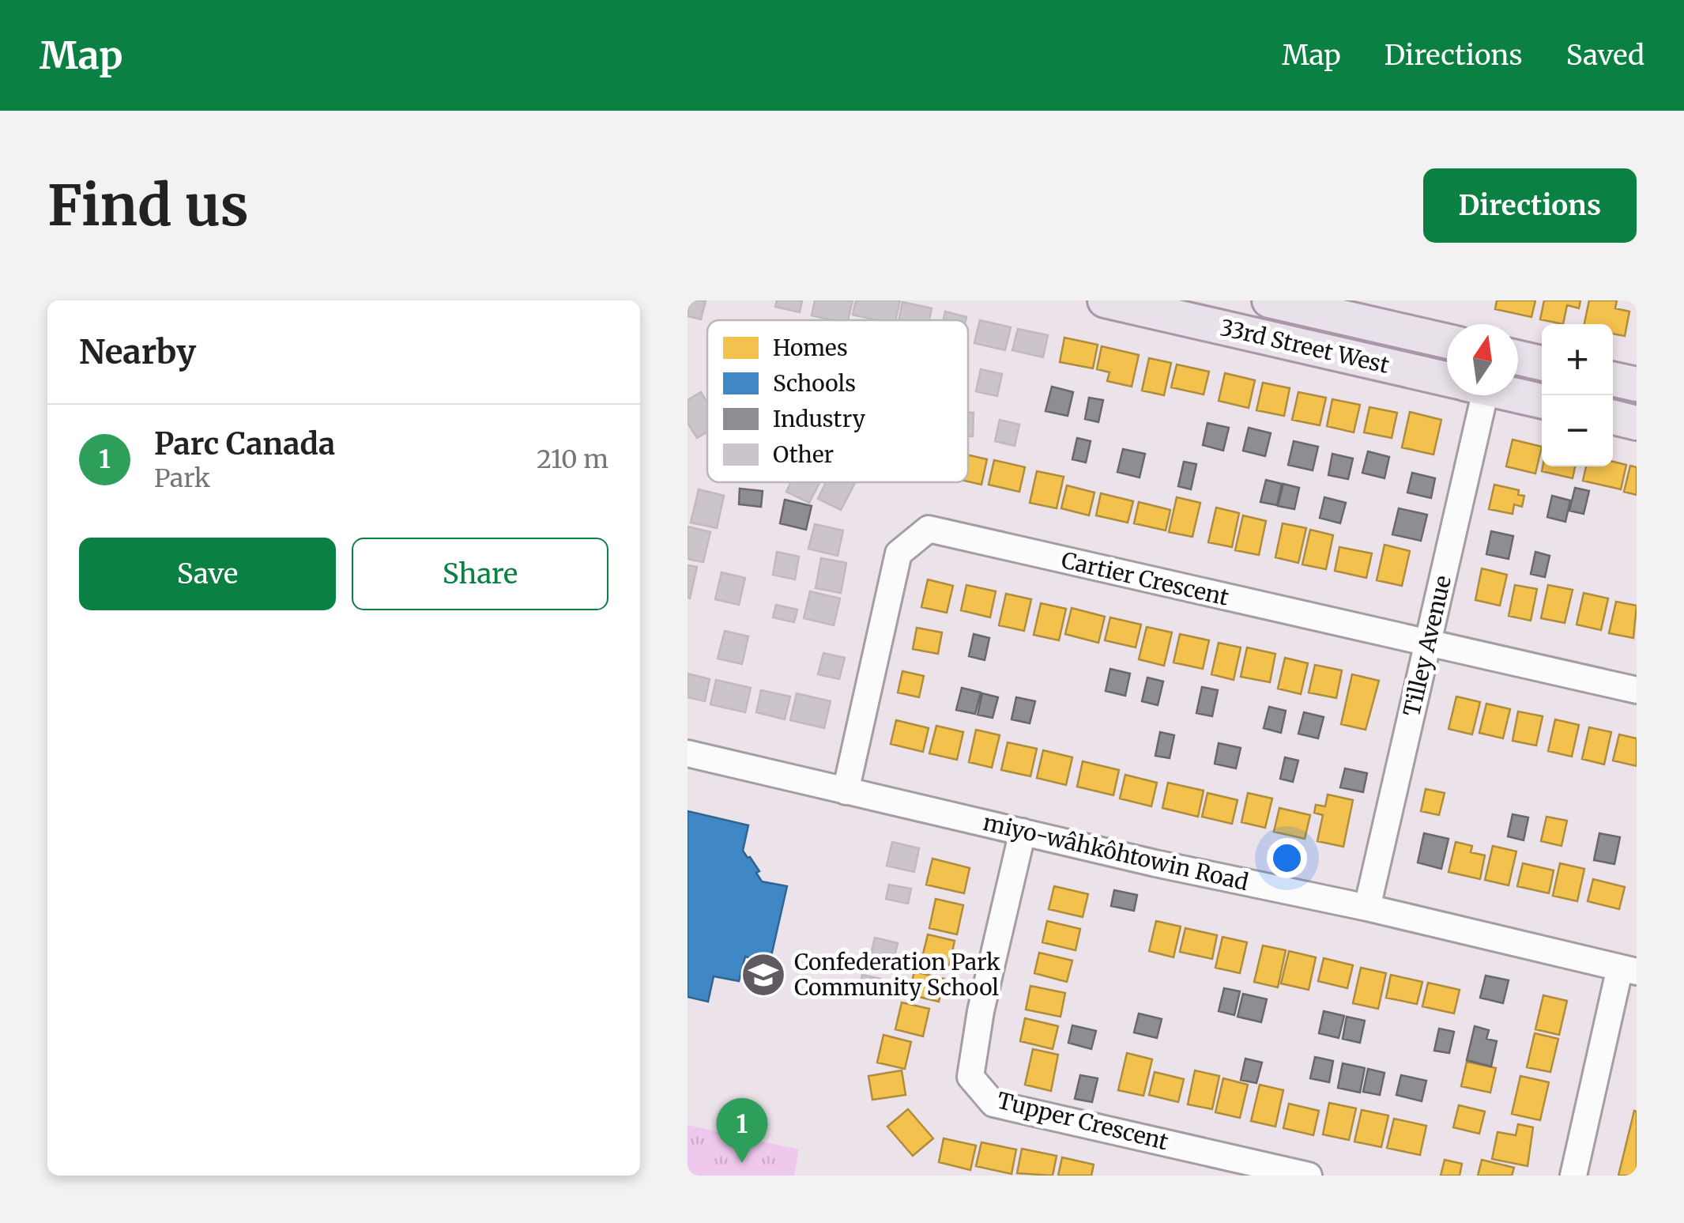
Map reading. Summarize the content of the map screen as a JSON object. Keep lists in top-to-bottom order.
{
  "streets": {
    "main road": ["33rd Street West"],
    "street": [
      "Cartier Crescent",
      "Tilley Avenue",
      "miyo-wâhkôhtowin Road",
      "Tupper Crescent"
    ]
  },
  "crossings": [
    ["Cartier Crescent", "Tilley Avenue"],
    ["Cartier Crescent", "miyo-wâhkôhtowin Road"],
    ["Tilley Avenue", "miyo-wâhkôhtowin Road"],
    ["miyo-wâhkôhtowin Road", "Tupper Crescent"]
  ],
  "places": {
    "school or university": ["Confederation Park Community School"]
  },
  "legend": [
    "Homes",
    "Schools",
    "Industry",
    "Other"
  ],
  "north": "top",
  "page": {
    "header": "Map",
    "nav": ["Map", "Directions", "Saved"],
    "buttons": [
      "Directions",
      ["Save", "Share"]
    ],
    "title": "Find us",
    "heading": "Nearby",
    "map_buttons": ["+", "−"],
    "list": [
      {
        "mark": "1",
        "name": "Parc Canada",
        "note": "Park",
        "value": "210 m"
      }
    ],
    "pins": "1"
  }
}
